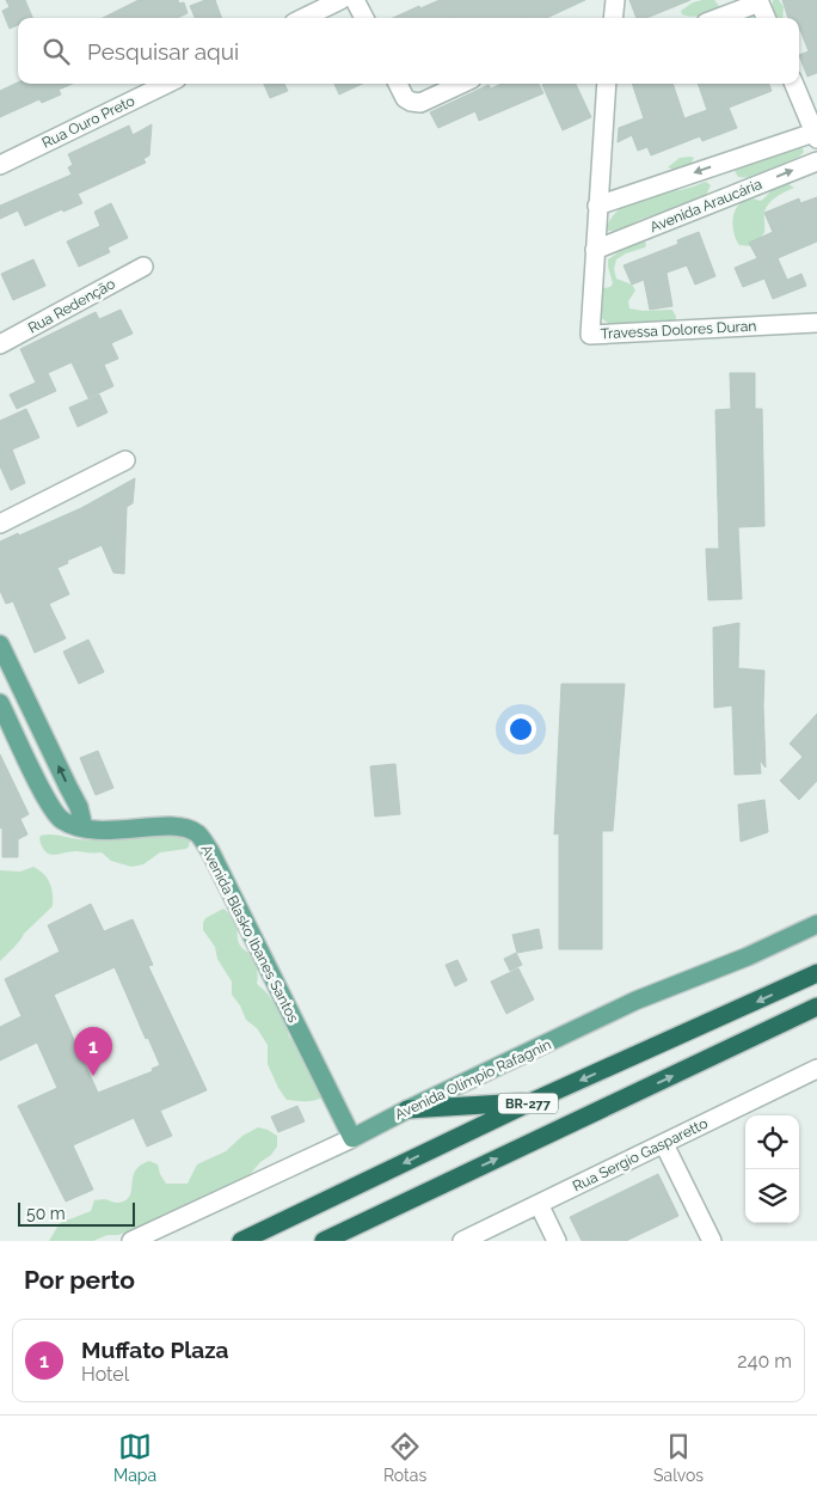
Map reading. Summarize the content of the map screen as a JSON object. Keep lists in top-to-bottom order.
{
  "streets": {
    "highway": ["BR-277"],
    "main road": ["Avenida Blasko Ibanes Santos", "Avenida Olímpio Rafagnin"],
    "street": [
      "Rua Ouro Preto",
      "Avenida Araucária",
      "Rua Redenção",
      "Travessa Dolores Duran",
      "Rua Sergio Gasparetto"
    ]
  },
  "crossings": [
    ["Avenida Araucária", "Travessa Dolores Duran"],
    ["Avenida Blasko Ibanes Santos", "Avenida Olímpio Rafagnin"]
  ],
  "scale_bar": "50 m",
  "page": {
    "search": "Pesquisar aqui",
    "pins": "1",
    "scale": "50 m",
    "heading": "Por perto",
    "list": [
      {
        "mark": "1",
        "name": "Muffato Plaza",
        "note": "Hotel",
        "value": "240 m"
      }
    ],
    "nav": ["Mapa", "Rotas", "Salvos"]
  }
}
